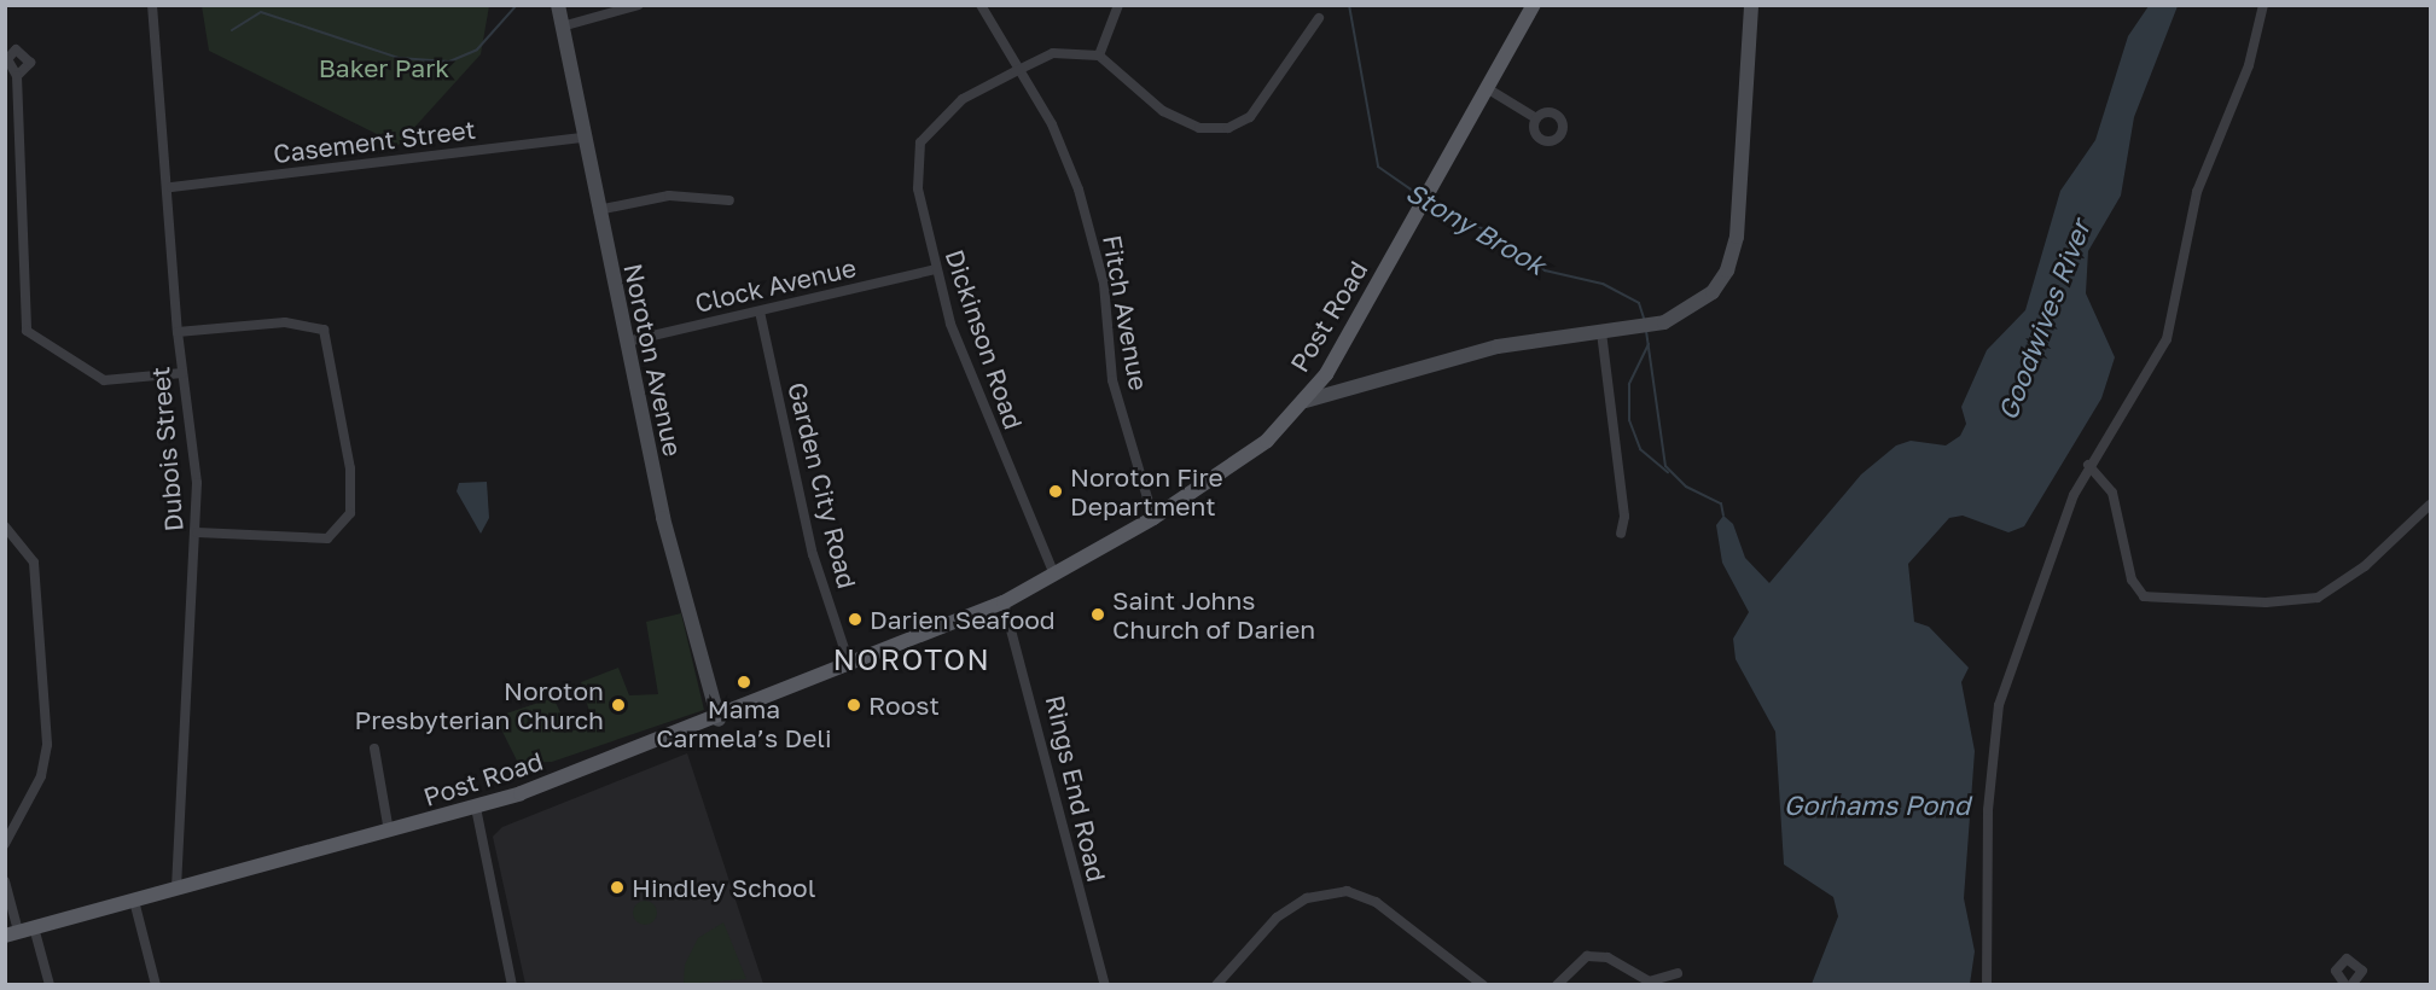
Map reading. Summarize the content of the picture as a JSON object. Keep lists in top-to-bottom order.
{
  "streets": {
    "main road": ["Post Road", "Noroton Avenue"],
    "street": [
      "Casement Street",
      "Clock Avenue",
      "Fitch Avenue",
      "Dickinson Road",
      "Dubois Street",
      "Garden City Road",
      "Rings End Road"
    ]
  },
  "crossings": [
    ["Casement Street", "Noroton Avenue"],
    ["Casement Street", "Dubois Street"],
    ["Clock Avenue", "Dickinson Road"],
    ["Clock Avenue", "Noroton Avenue"],
    ["Clock Avenue", "Garden City Road"],
    ["Fitch Avenue", "Post Road"],
    ["Fitch Avenue", "Dickinson Road"],
    ["Post Road", "Dickinson Road"],
    ["Post Road", "Noroton Avenue"],
    ["Post Road", "Dubois Street"],
    ["Post Road", "Garden City Road"],
    ["Post Road", "Rings End Road"]
  ],
  "districts": ["NOROTON"],
  "water": ["Stony Brook", "Goodwives River", "Gorhams Pond"],
  "parks": ["Baker Park"],
  "places": [
    "Noroton Fire Department",
    "Saint Johns Church of Darien",
    "Darien Seafood",
    "Mama Carmela’s Deli",
    "Noroton Presbyterian Church",
    "Roost",
    "Hindley School"
  ]
}
